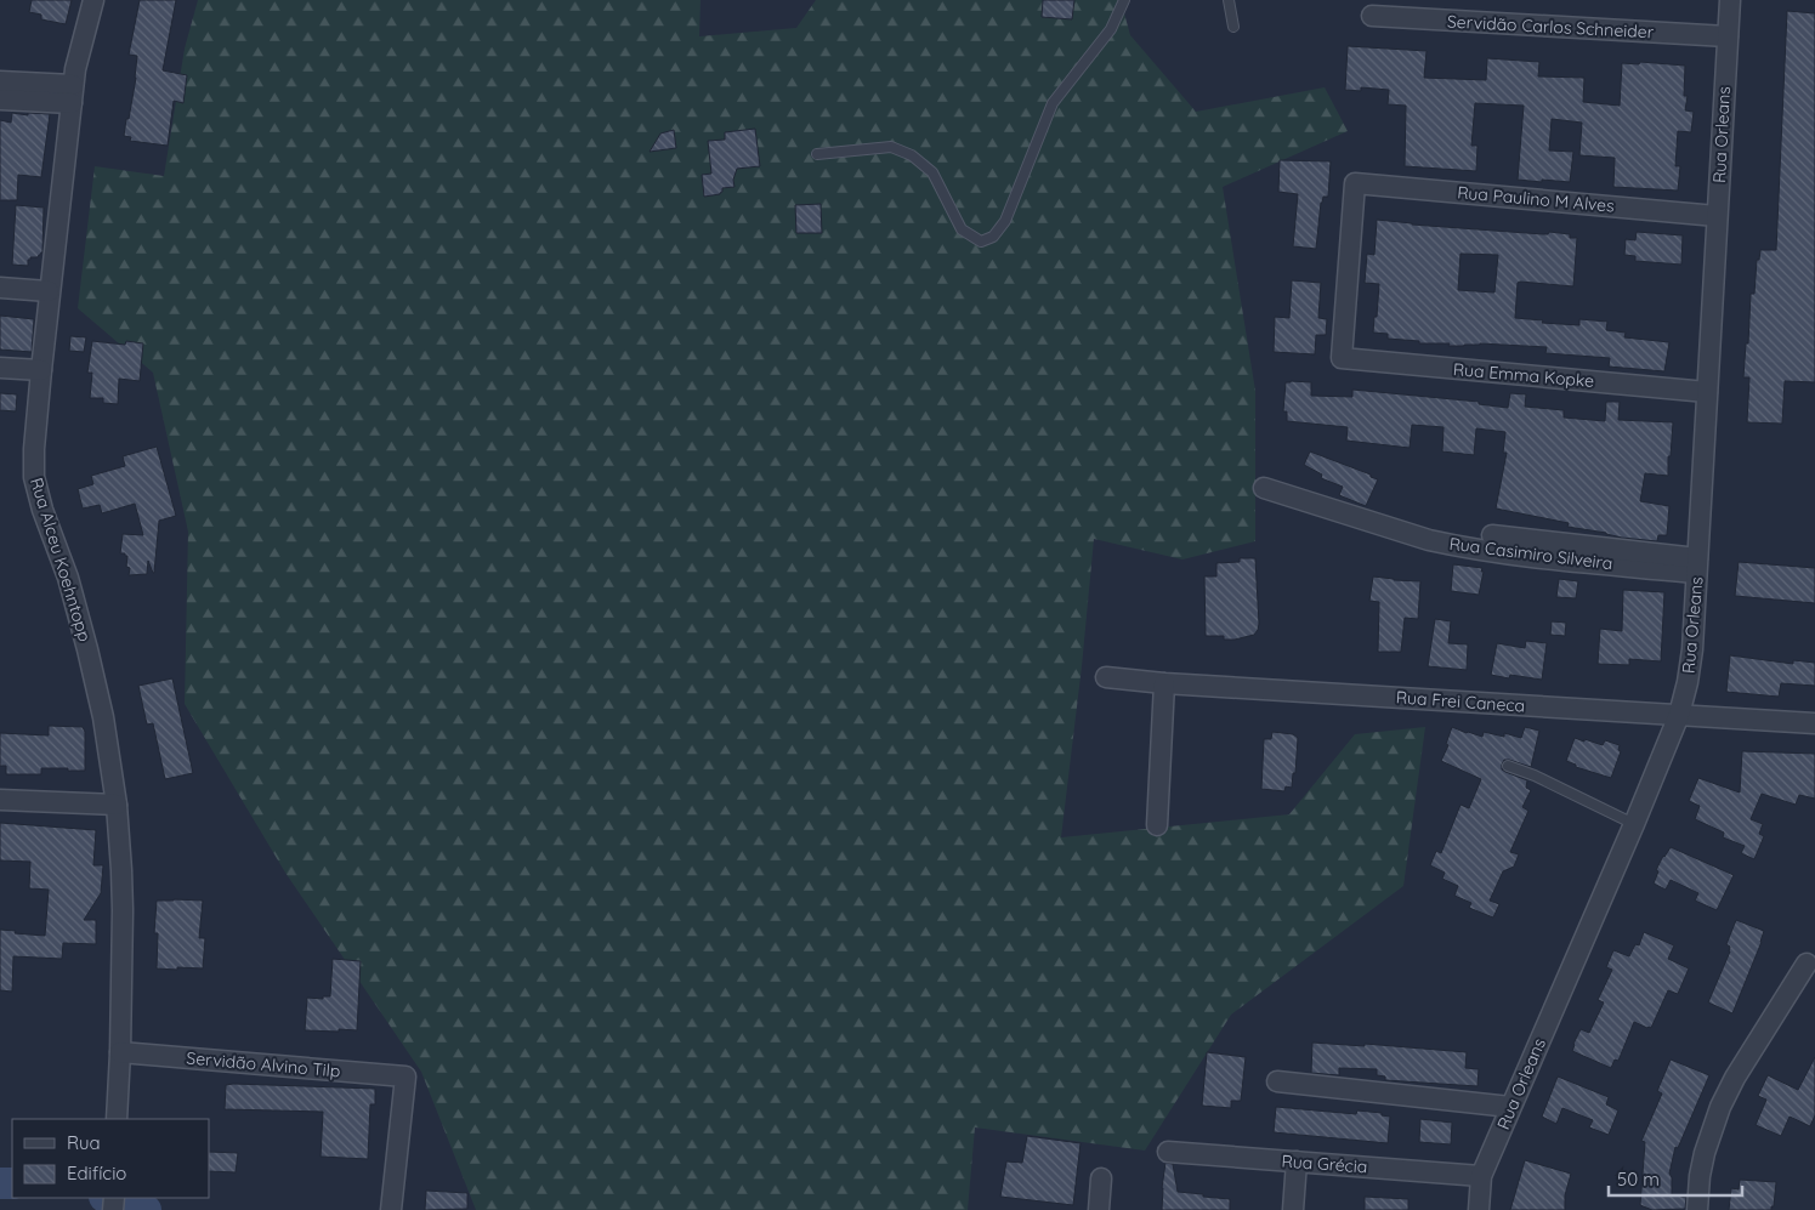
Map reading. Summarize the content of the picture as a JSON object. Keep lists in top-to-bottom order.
{
  "streets": {
    "street": [
      "Servidão Carlos Schneider",
      "Rua Orleans",
      "Rua Paulino M Alves",
      "Rua Emma Kopke",
      "Rua Casimiro Silveira",
      "Rua Alceu Koehntopp",
      "Rua Frei Caneca",
      "Servidão Alvino Tilp",
      "Rua Grécia"
    ]
  },
  "crossings": [
    ["Servidão Carlos Schneider", "Rua Orleans"],
    ["Rua Orleans", "Rua Paulino M Alves"],
    ["Rua Orleans", "Rua Emma Kopke"],
    ["Rua Orleans", "Rua Casimiro Silveira"],
    ["Rua Orleans", "Rua Frei Caneca"],
    ["Rua Orleans", "Rua Grécia"],
    ["Rua Paulino M Alves", "Rua Emma Kopke"],
    ["Rua Alceu Koehntopp", "Servidão Alvino Tilp"]
  ],
  "legend": ["Rua", "Edifício"],
  "scale_bar": "50 m"
}
